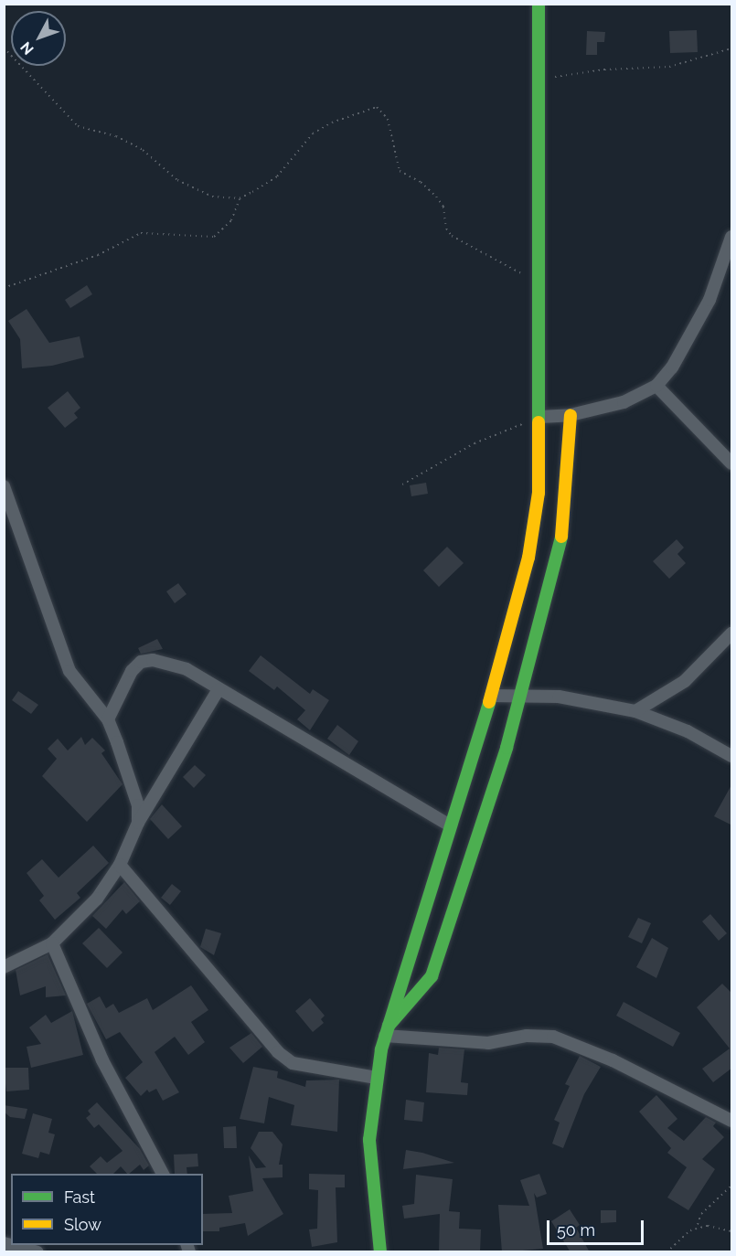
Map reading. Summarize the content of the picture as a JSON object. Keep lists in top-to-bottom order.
{
  "legend": ["Fast", "Slow"],
  "scale_bar": "50 m",
  "north": "bottom left"
}
